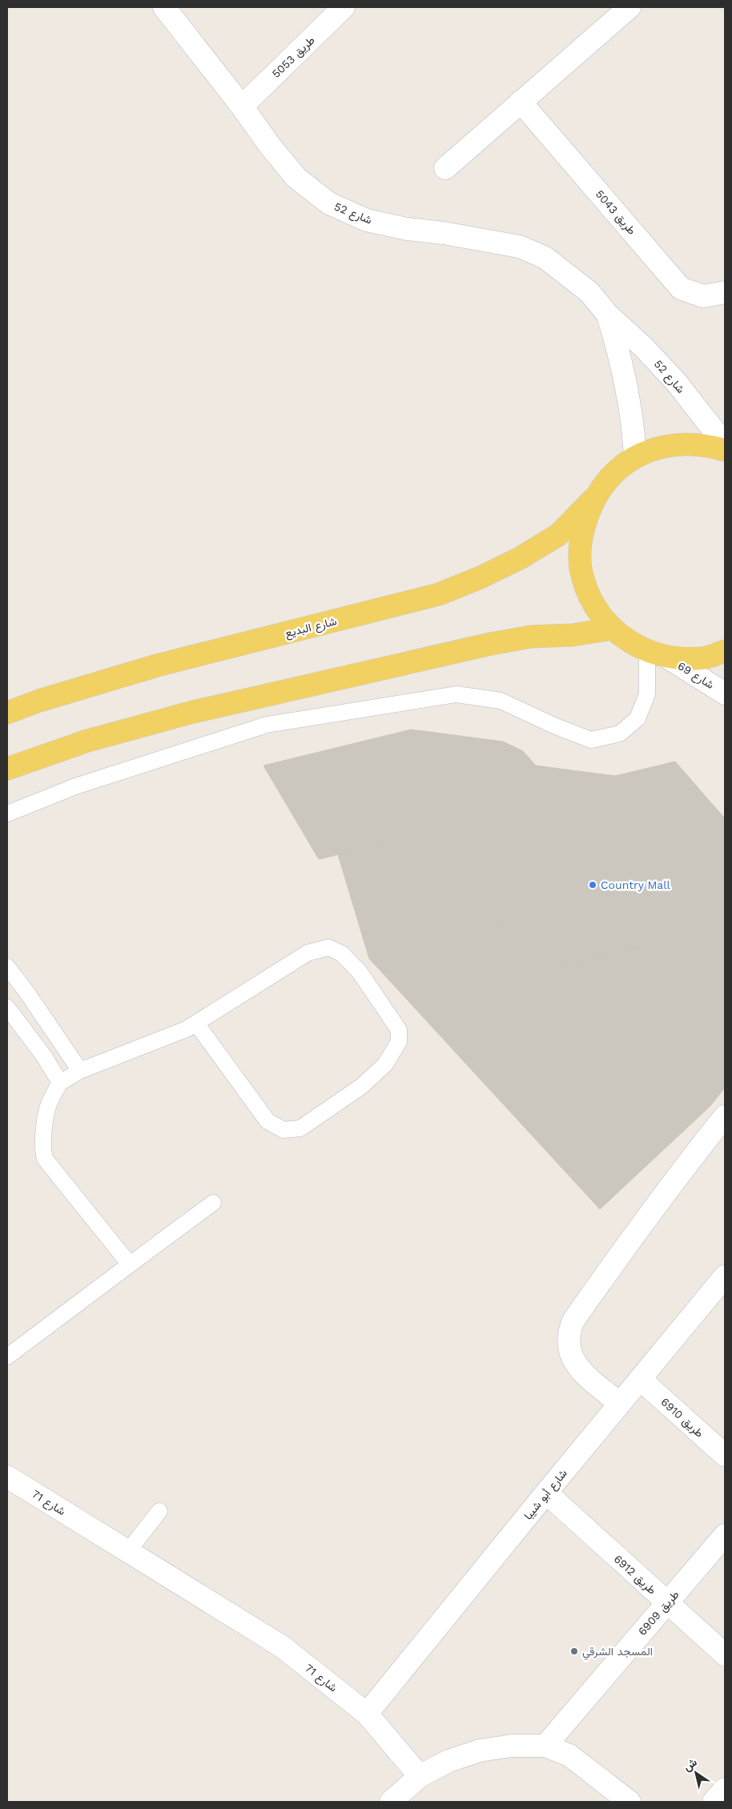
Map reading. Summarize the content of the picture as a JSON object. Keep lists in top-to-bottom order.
{
  "streets": {
    "main road": ["شارع البديع"],
    "street": [
      "طريق 5053",
      "طريق 5043",
      "شارع 52",
      "شارع 69",
      "طريق 6910",
      "شارع أبو شيبا",
      "شارع 71",
      "طريق 6912",
      "طريق 6909"
    ]
  },
  "crossings": [
    ["طريق 5053", "شارع 52"],
    ["طريق 6910", "شارع أبو شيبا"],
    ["شارع أبو شيبا", "شارع 71"],
    ["شارع أبو شيبا", "طريق 6912"],
    ["طريق 6912", "طريق 6909"]
  ],
  "places": ["Country Mall", "المسجد الشرقي"],
  "north": "top left"
}
